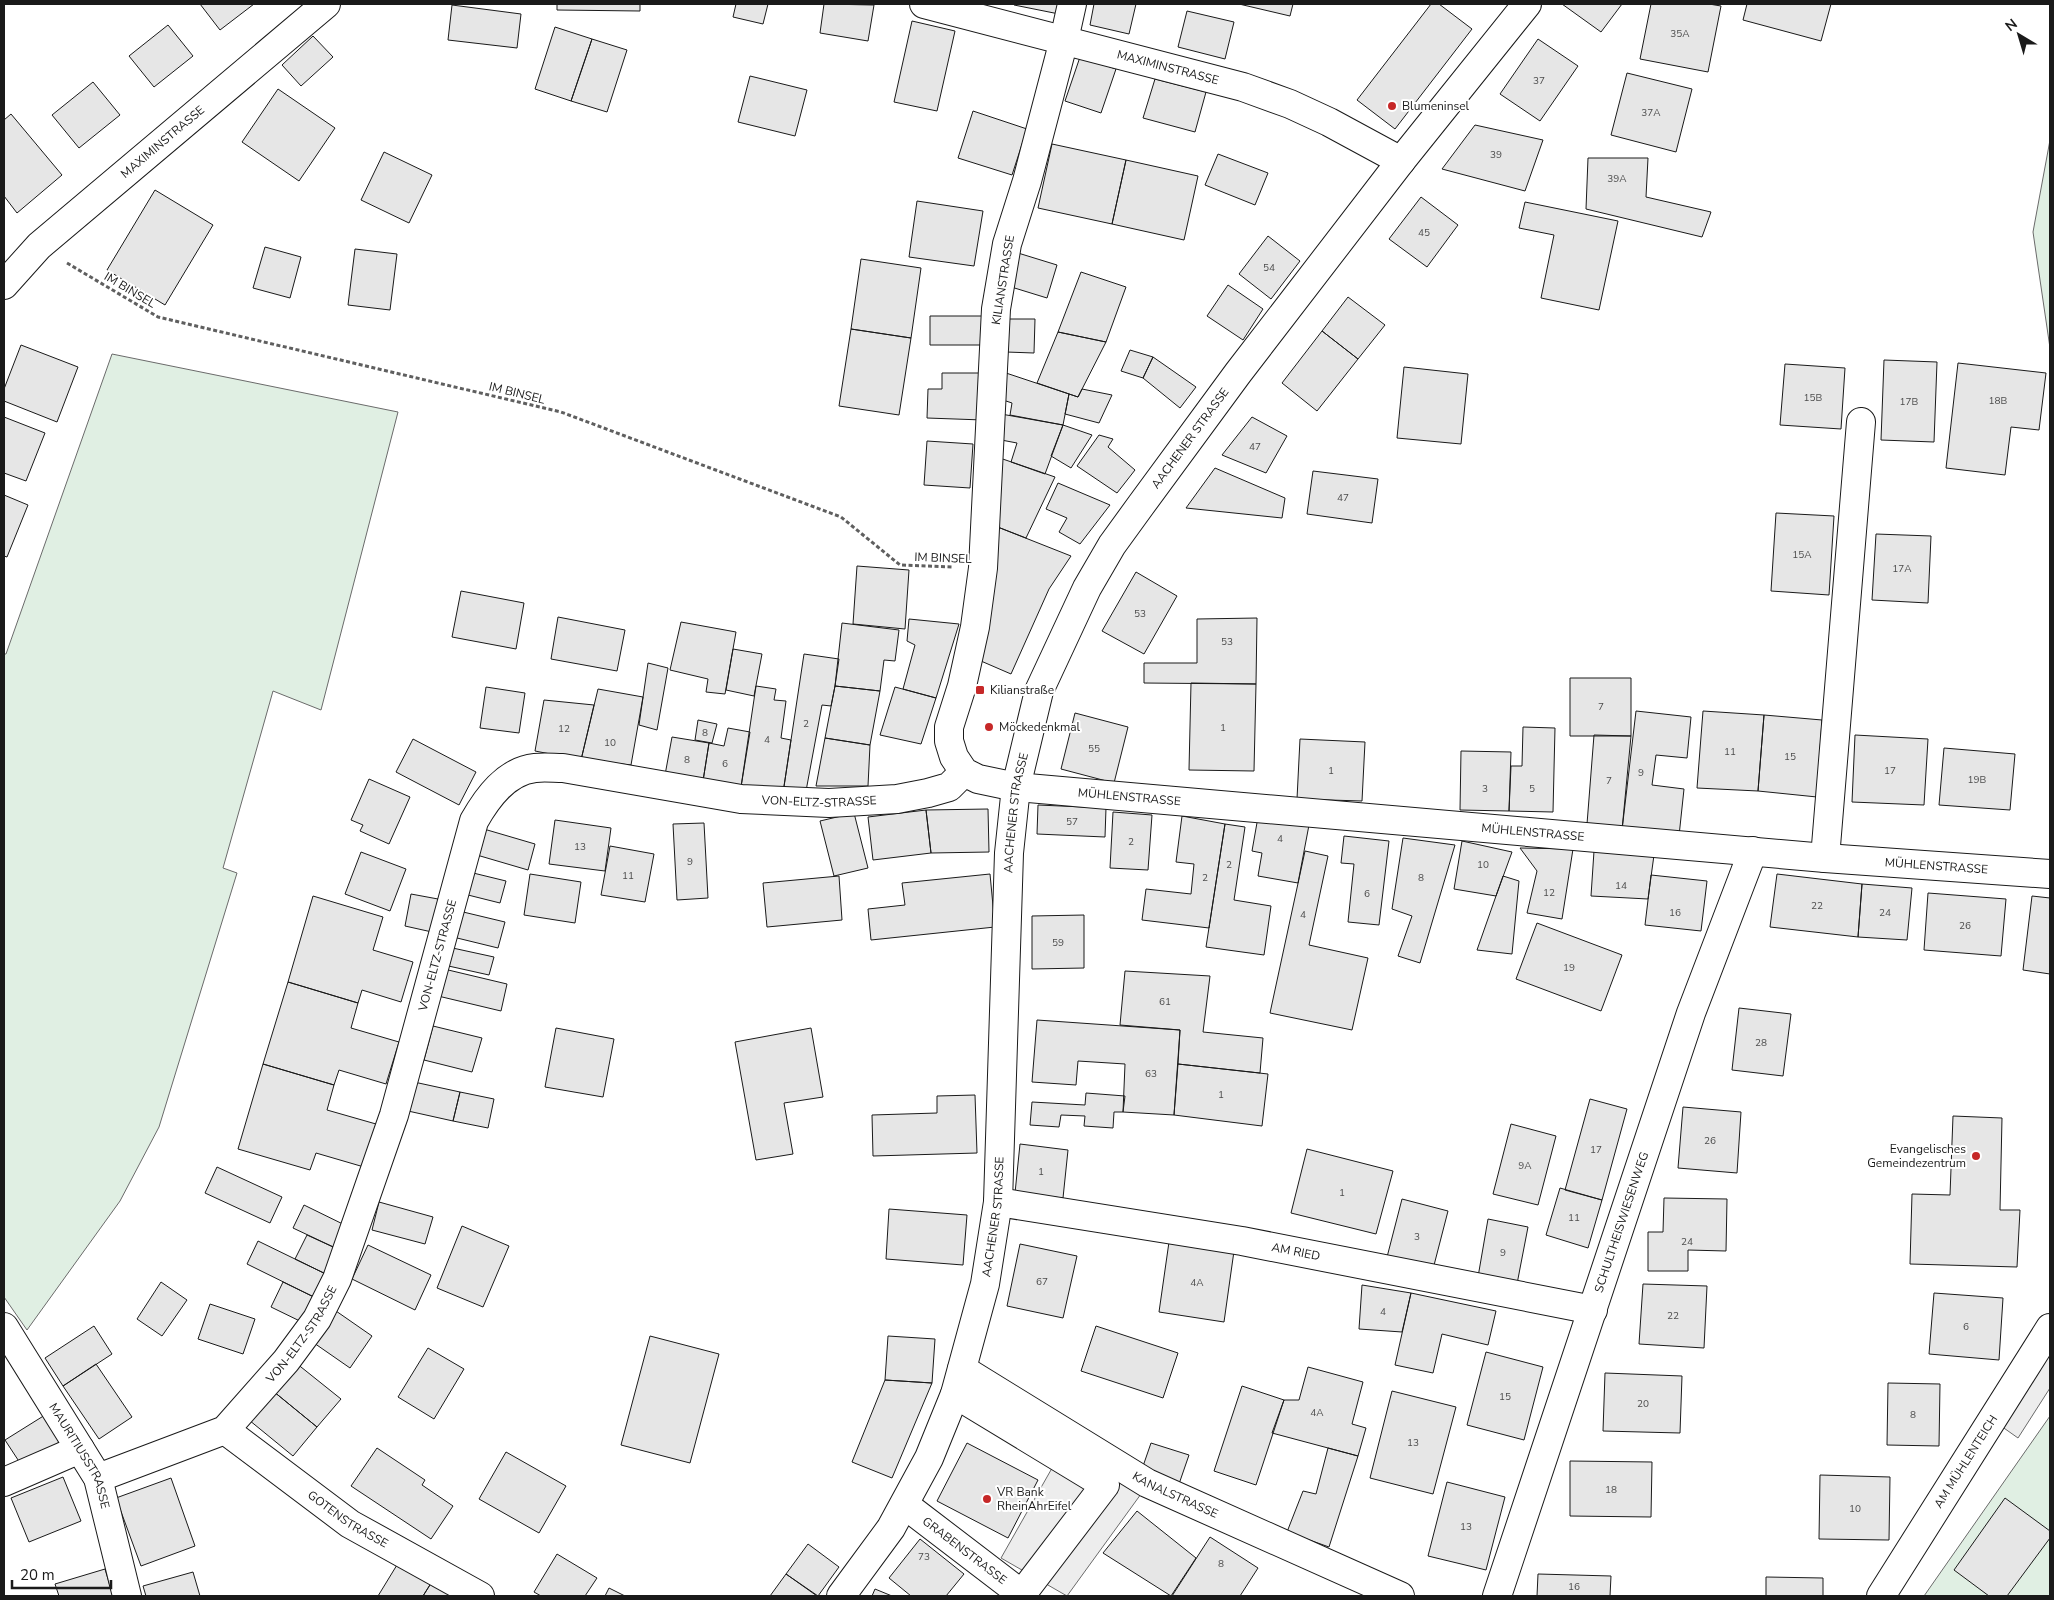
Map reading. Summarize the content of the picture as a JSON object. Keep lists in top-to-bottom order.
{
  "streets": {
    "street": [
      "MAXIMINSTRASSE",
      "KILIANSTRASSE",
      "AACHENER STRASSE",
      "MÜHLENSTRASSE",
      "VON-ELTZ-STRASSE",
      "SCHULTHEISWIESENWEG",
      "AM RIED",
      "MAURITIUSSTRASSE",
      "AM MÜHLENTEICH",
      "KANALSTRASSE",
      "GOTENSTRASSE",
      "GRABENSTRASSE"
    ],
    "path": ["IM BINSEL"]
  },
  "crossings": [
    ["MAXIMINSTRASSE", "KILIANSTRASSE"],
    ["MAXIMINSTRASSE", "IM BINSEL"],
    ["MAXIMINSTRASSE", "AACHENER STRASSE"],
    ["KILIANSTRASSE", "IM BINSEL"],
    ["KILIANSTRASSE", "VON-ELTZ-STRASSE"],
    ["AACHENER STRASSE", "MÜHLENSTRASSE"],
    ["AACHENER STRASSE", "AM RIED"],
    ["AACHENER STRASSE", "KANALSTRASSE"],
    ["AACHENER STRASSE", "GRABENSTRASSE"],
    ["MÜHLENSTRASSE", "SCHULTHEISWIESENWEG"],
    ["VON-ELTZ-STRASSE", "MAURITIUSSTRASSE"],
    ["VON-ELTZ-STRASSE", "GOTENSTRASSE"],
    ["SCHULTHEISWIESENWEG", "AM RIED"]
  ],
  "places": {
    "other": [
      "Blumeninsel",
      "Möckedenkmal",
      "Evangelisches Gemeindezentrum",
      "VR Bank RheinAhrEifel"
    ],
    "transit": ["Kilianstraße"]
  },
  "house_numbers": [
    "35A",
    "37",
    "37A",
    "39",
    "39A",
    "45",
    "54",
    "15B",
    "18B",
    "17B",
    "47",
    "47",
    "15A",
    "17A",
    "53",
    "53",
    "7",
    "2",
    "1",
    "12",
    "8",
    "4",
    "10",
    "55",
    "11",
    "15",
    "8",
    "6",
    "1",
    "17",
    "9",
    "19B",
    "7",
    "3",
    "5",
    "57",
    "4",
    "2",
    "13",
    "9",
    "2",
    "10",
    "11",
    "2",
    "8",
    "14",
    "12",
    "6",
    "22",
    "16",
    "24",
    "4",
    "26",
    "59",
    "19",
    "61",
    "28",
    "63",
    "1",
    "26",
    "17",
    "9A",
    "1",
    "1",
    "11",
    "3",
    "24",
    "9",
    "67",
    "4A",
    "4",
    "22",
    "6",
    "15",
    "20",
    "4A",
    "8",
    "13",
    "18",
    "10",
    "13",
    "73",
    "8",
    "16"
  ],
  "scale_bar": "20 m",
  "north": "top left"
}
